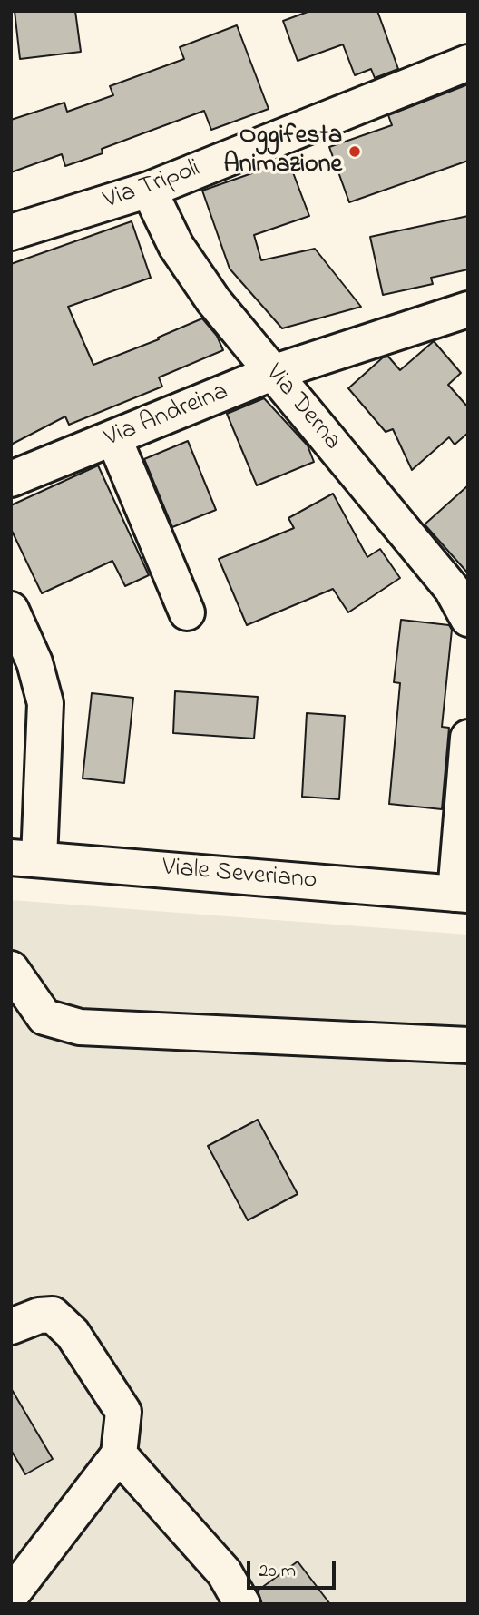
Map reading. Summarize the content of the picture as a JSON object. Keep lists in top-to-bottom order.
{
  "streets": {
    "street": [
      "Via Tripoli",
      "Via Derna",
      "Via Andreina",
      "Viale Severiano"
    ]
  },
  "crossings": [
    ["Via Tripoli", "Via Derna"],
    ["Via Derna", "Via Andreina"]
  ],
  "places": ["Oggifesta Animazione"],
  "scale_bar": "20 m"
}
